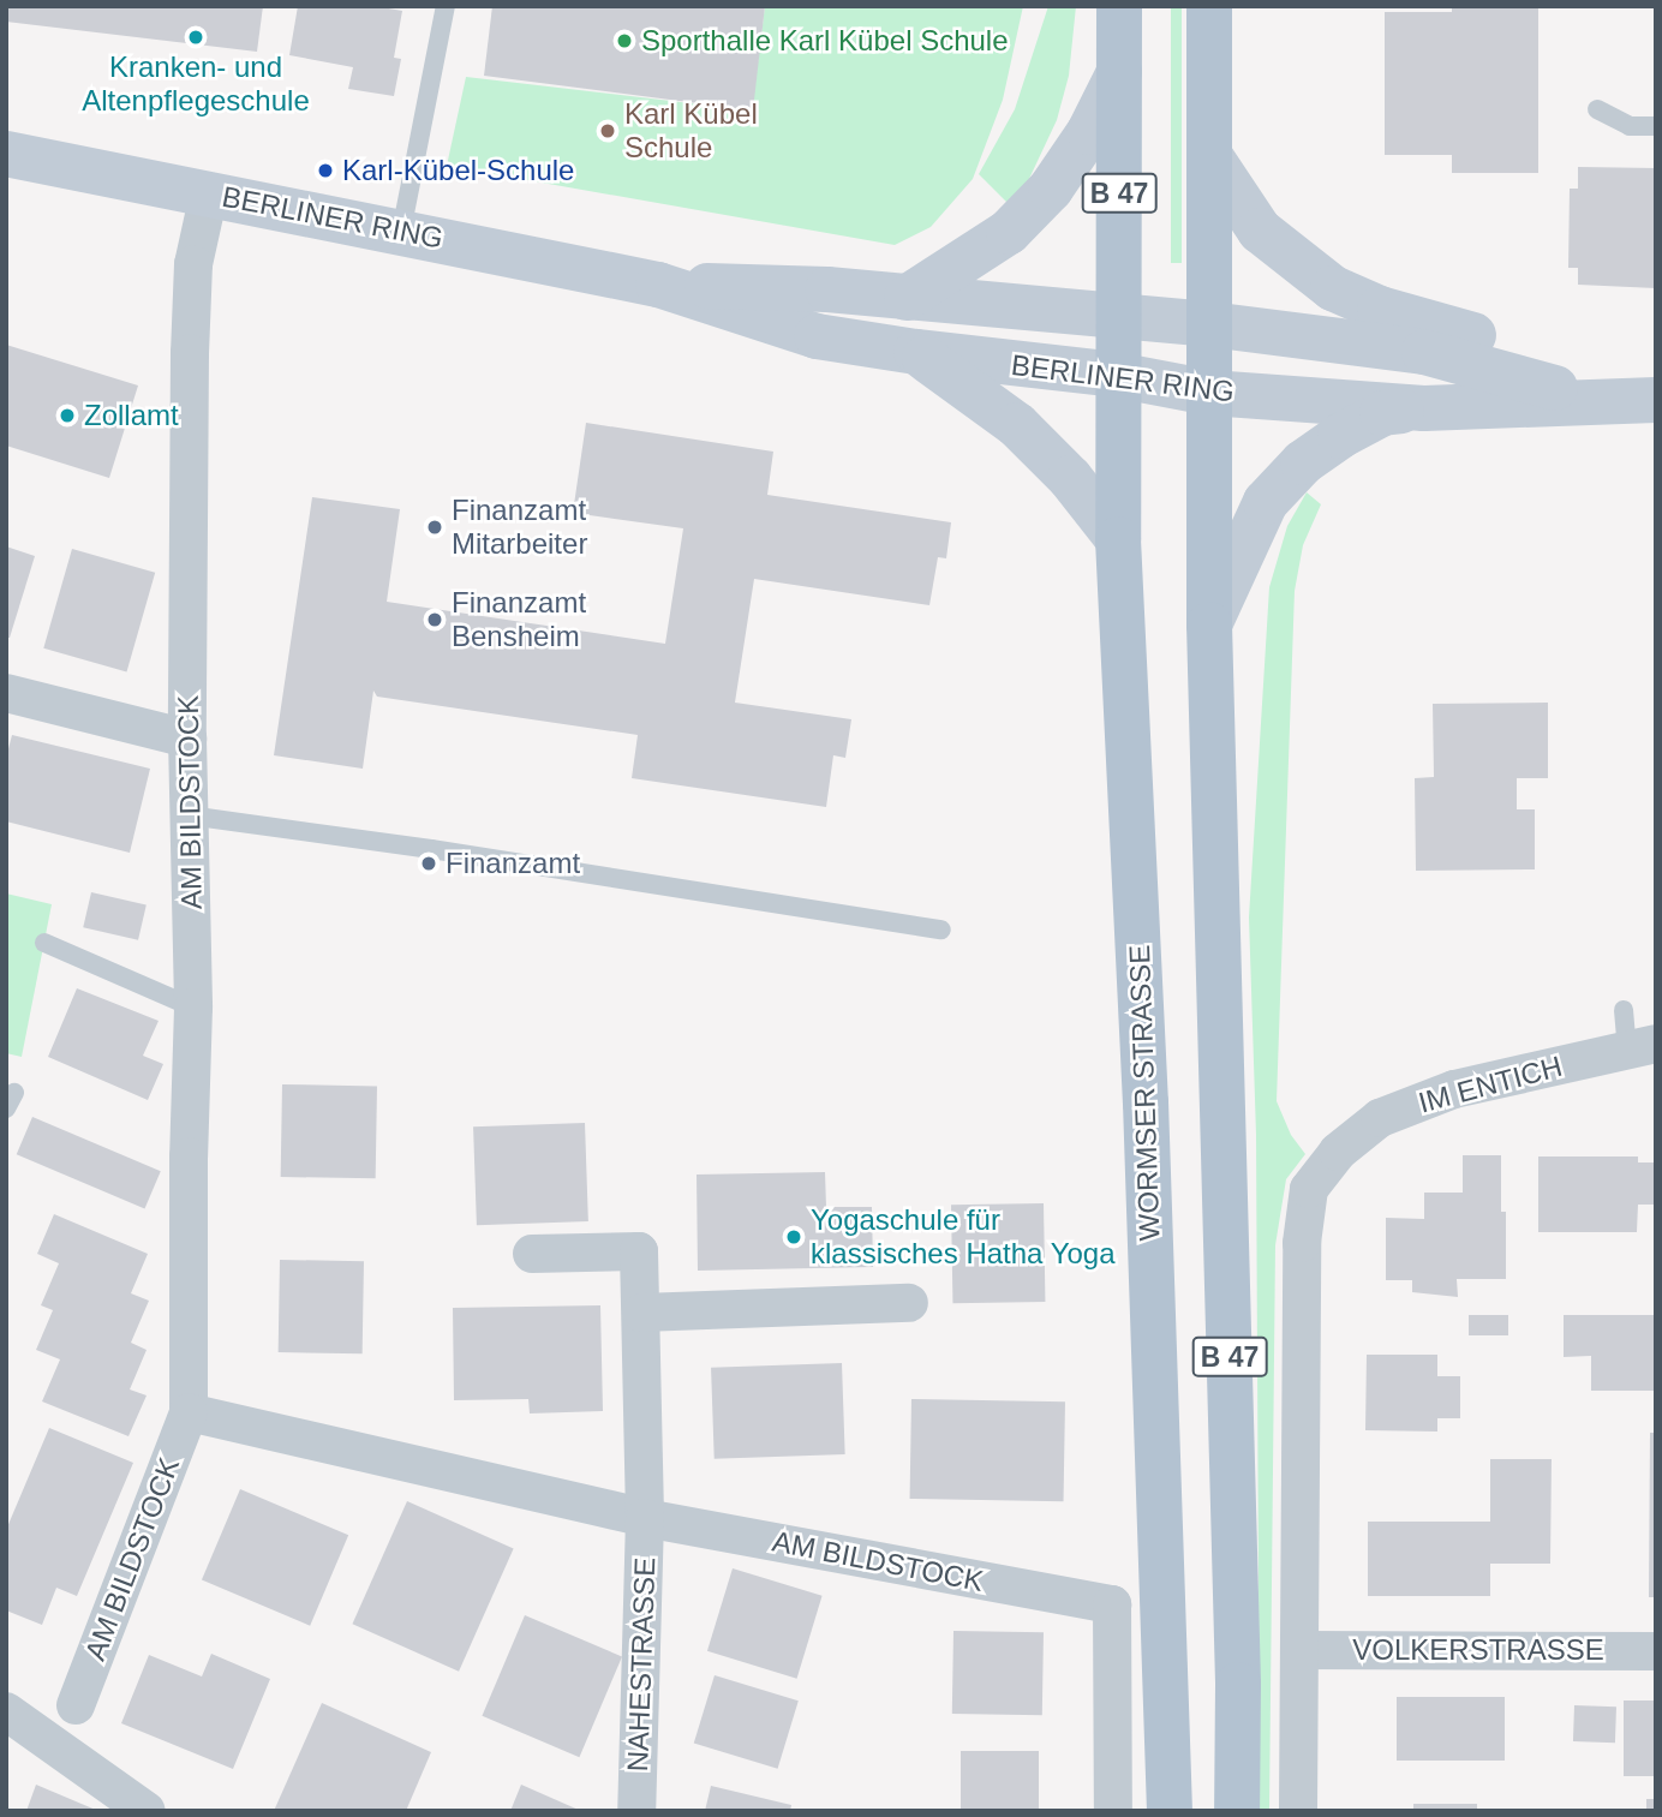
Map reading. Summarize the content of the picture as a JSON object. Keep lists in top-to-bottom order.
{
  "streets": {
    "main road": ["B 47", "WORMSER STRASSE"],
    "street": [
      "BERLINER RING",
      "AM BILDSTOCK",
      "IM ENTICH",
      "VOLKERSTRASSE",
      "NAHESTRASSE"
    ]
  },
  "crossings": [
    ["B 47", "BERLINER RING"],
    ["B 47", "WORMSER STRASSE"],
    ["BERLINER RING", "AM BILDSTOCK"],
    ["BERLINER RING", "WORMSER STRASSE"],
    ["AM BILDSTOCK", "NAHESTRASSE"],
    ["IM ENTICH", "VOLKERSTRASSE"]
  ],
  "places": [
    "Kranken- und Altenpflegeschule",
    "Sporthalle Karl Kübel Schule",
    "Karl Kübel Schule",
    "Karl-Kübel-Schule",
    "Zollamt",
    "Finanzamt Mitarbeiter",
    "Finanzamt Bensheim",
    "Finanzamt",
    "Yogaschule für klassisches Hatha Yoga"
  ]
}
